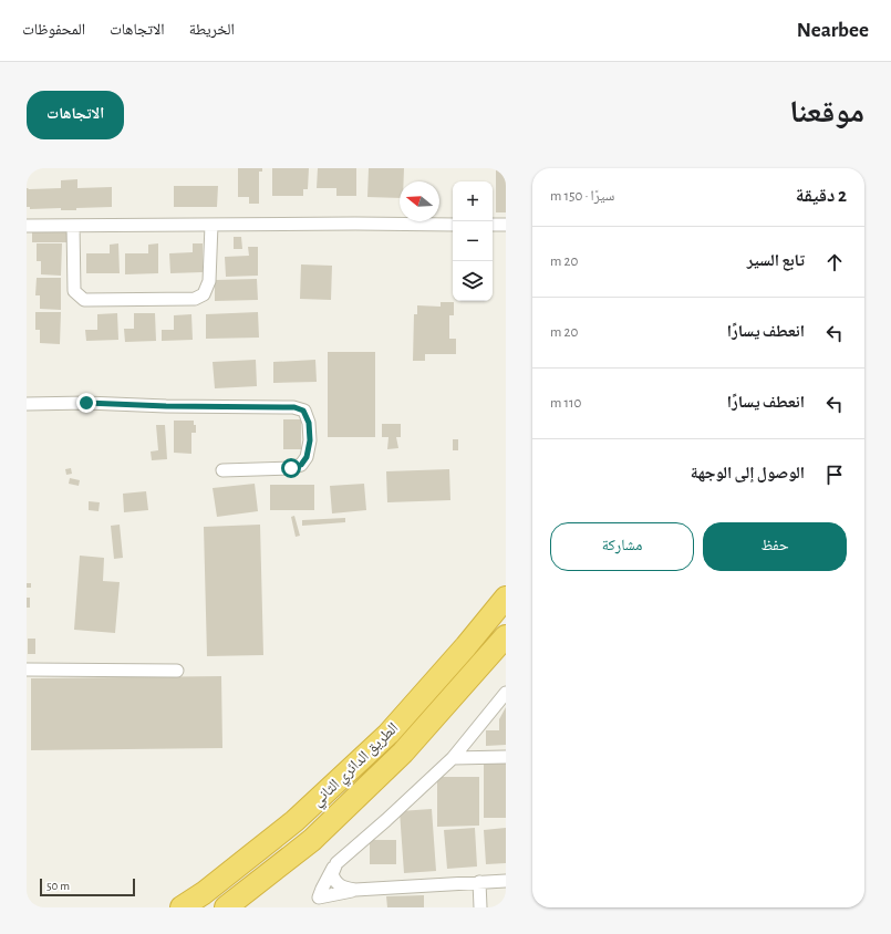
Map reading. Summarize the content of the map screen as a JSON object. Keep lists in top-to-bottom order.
{
  "streets": {
    "highway": ["الطريق الدائري الثاني"]
  },
  "scale_bar": "50 m",
  "north": "left",
  "page": {
    "header": "Nearbee",
    "nav": ["الخريطة", "الاتجاهات", "المحفوظات"],
    "title": "موقعنا",
    "buttons": [
      "الاتجاهات",
      ["حفظ", "مشاركة"]
    ],
    "heading": ["2 دقيقة", "سيرًا · 150 m"],
    "map_buttons": ["+", "−"],
    "list": [
      ["تابع السير", "20 m"],
      ["انعطف يسارًا", "20 m"],
      ["انعطف يسارًا", "110 m"],
      "الوصول إلى الوجهة"
    ],
    "scale": "50 m"
  }
}
